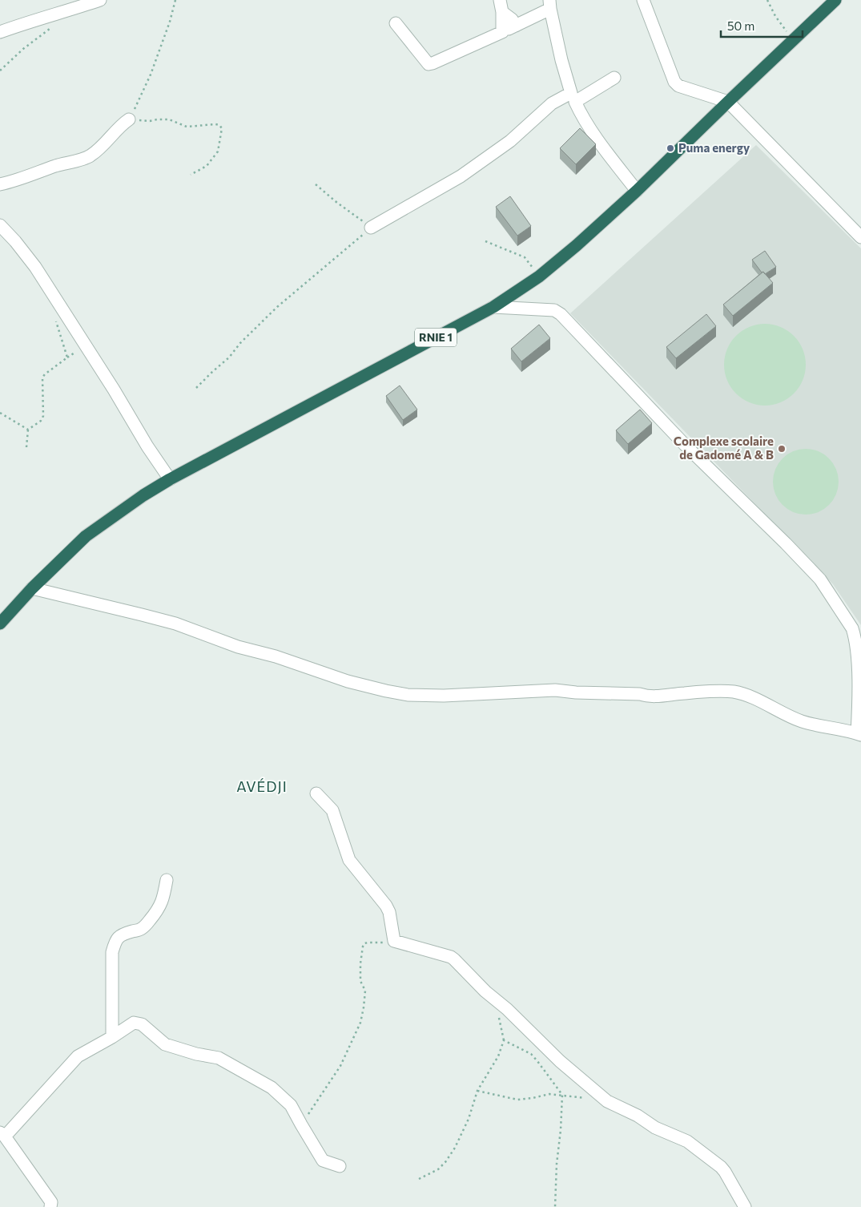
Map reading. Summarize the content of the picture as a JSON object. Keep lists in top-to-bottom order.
{
  "streets": {
    "highway": ["RNIE 1"]
  },
  "districts": ["AVÉDJI"],
  "places": ["Puma energy", "Complexe scolaire de Gadomé A & B"],
  "scale_bar": "50 m"
}
